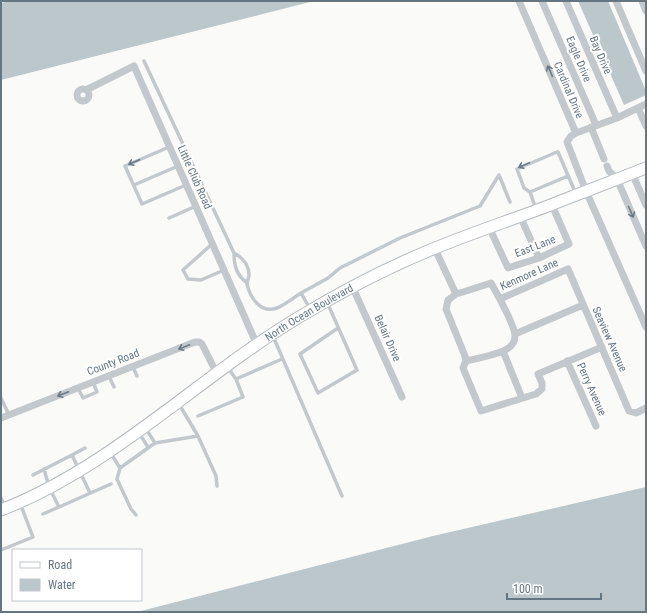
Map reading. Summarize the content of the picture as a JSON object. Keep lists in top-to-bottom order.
{
  "streets": {
    "main road": ["North Ocean Boulevard"],
    "street": [
      "Bay Drive",
      "Eagle Drive",
      "Cardinal Drive",
      "Little Club Road",
      "East Lane",
      "Kenmore Lane",
      "Belair Drive",
      "Seaview Avenue",
      "County Road",
      "Perry Avenue"
    ]
  },
  "crossings": [
    ["Eagle Drive", "North Ocean Boulevard"],
    ["Cardinal Drive", "North Ocean Boulevard"],
    ["Little Club Road", "North Ocean Boulevard"],
    ["East Lane", "North Ocean Boulevard"],
    ["Kenmore Lane", "Seaview Avenue"],
    ["North Ocean Boulevard", "Belair Drive"],
    ["North Ocean Boulevard", "County Road"]
  ],
  "one_way": ["Cardinal Drive", "County Road"],
  "legend": ["Road", "Water"],
  "scale_bar": "100 m"
}
